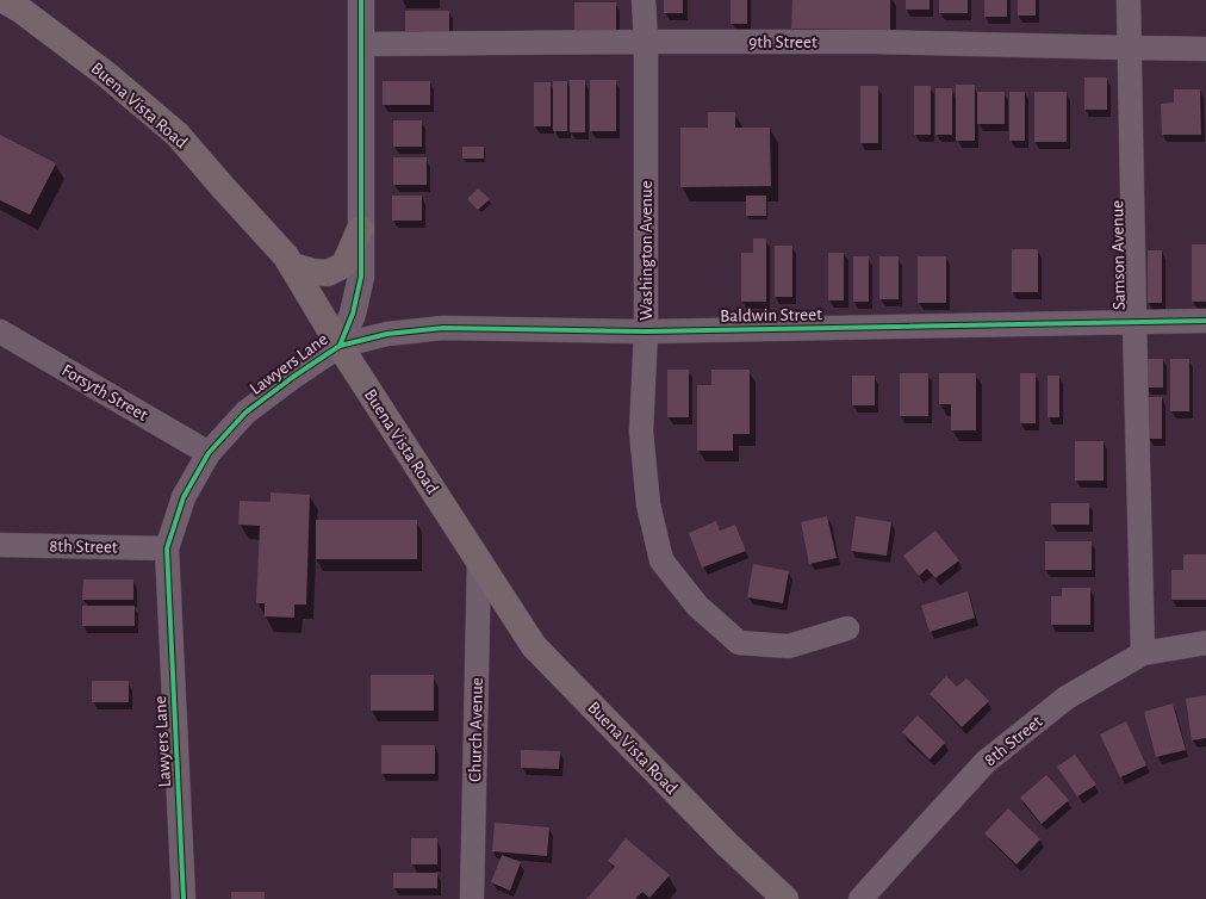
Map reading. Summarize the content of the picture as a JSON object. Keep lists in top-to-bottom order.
{
  "streets": {
    "main road": ["Buena Vista Road"],
    "street": [
      "9th Street",
      "Washington Avenue",
      "Samson Avenue",
      "Baldwin Street",
      "Lawyers Lane",
      "Forsyth Street",
      "8th Street",
      "Church Avenue"
    ]
  },
  "crossings": [
    ["9th Street", "Washington Avenue"],
    ["9th Street", "Samson Avenue"],
    ["9th Street", "Lawyers Lane"],
    ["Buena Vista Road", "Baldwin Street"],
    ["Buena Vista Road", "Lawyers Lane"],
    ["Buena Vista Road", "Church Avenue"],
    ["Washington Avenue", "Baldwin Street"],
    ["Samson Avenue", "Baldwin Street"],
    ["Samson Avenue", "8th Street"],
    ["Baldwin Street", "Lawyers Lane"],
    ["Lawyers Lane", "Forsyth Street"],
    ["Lawyers Lane", "8th Street"]
  ]
}
